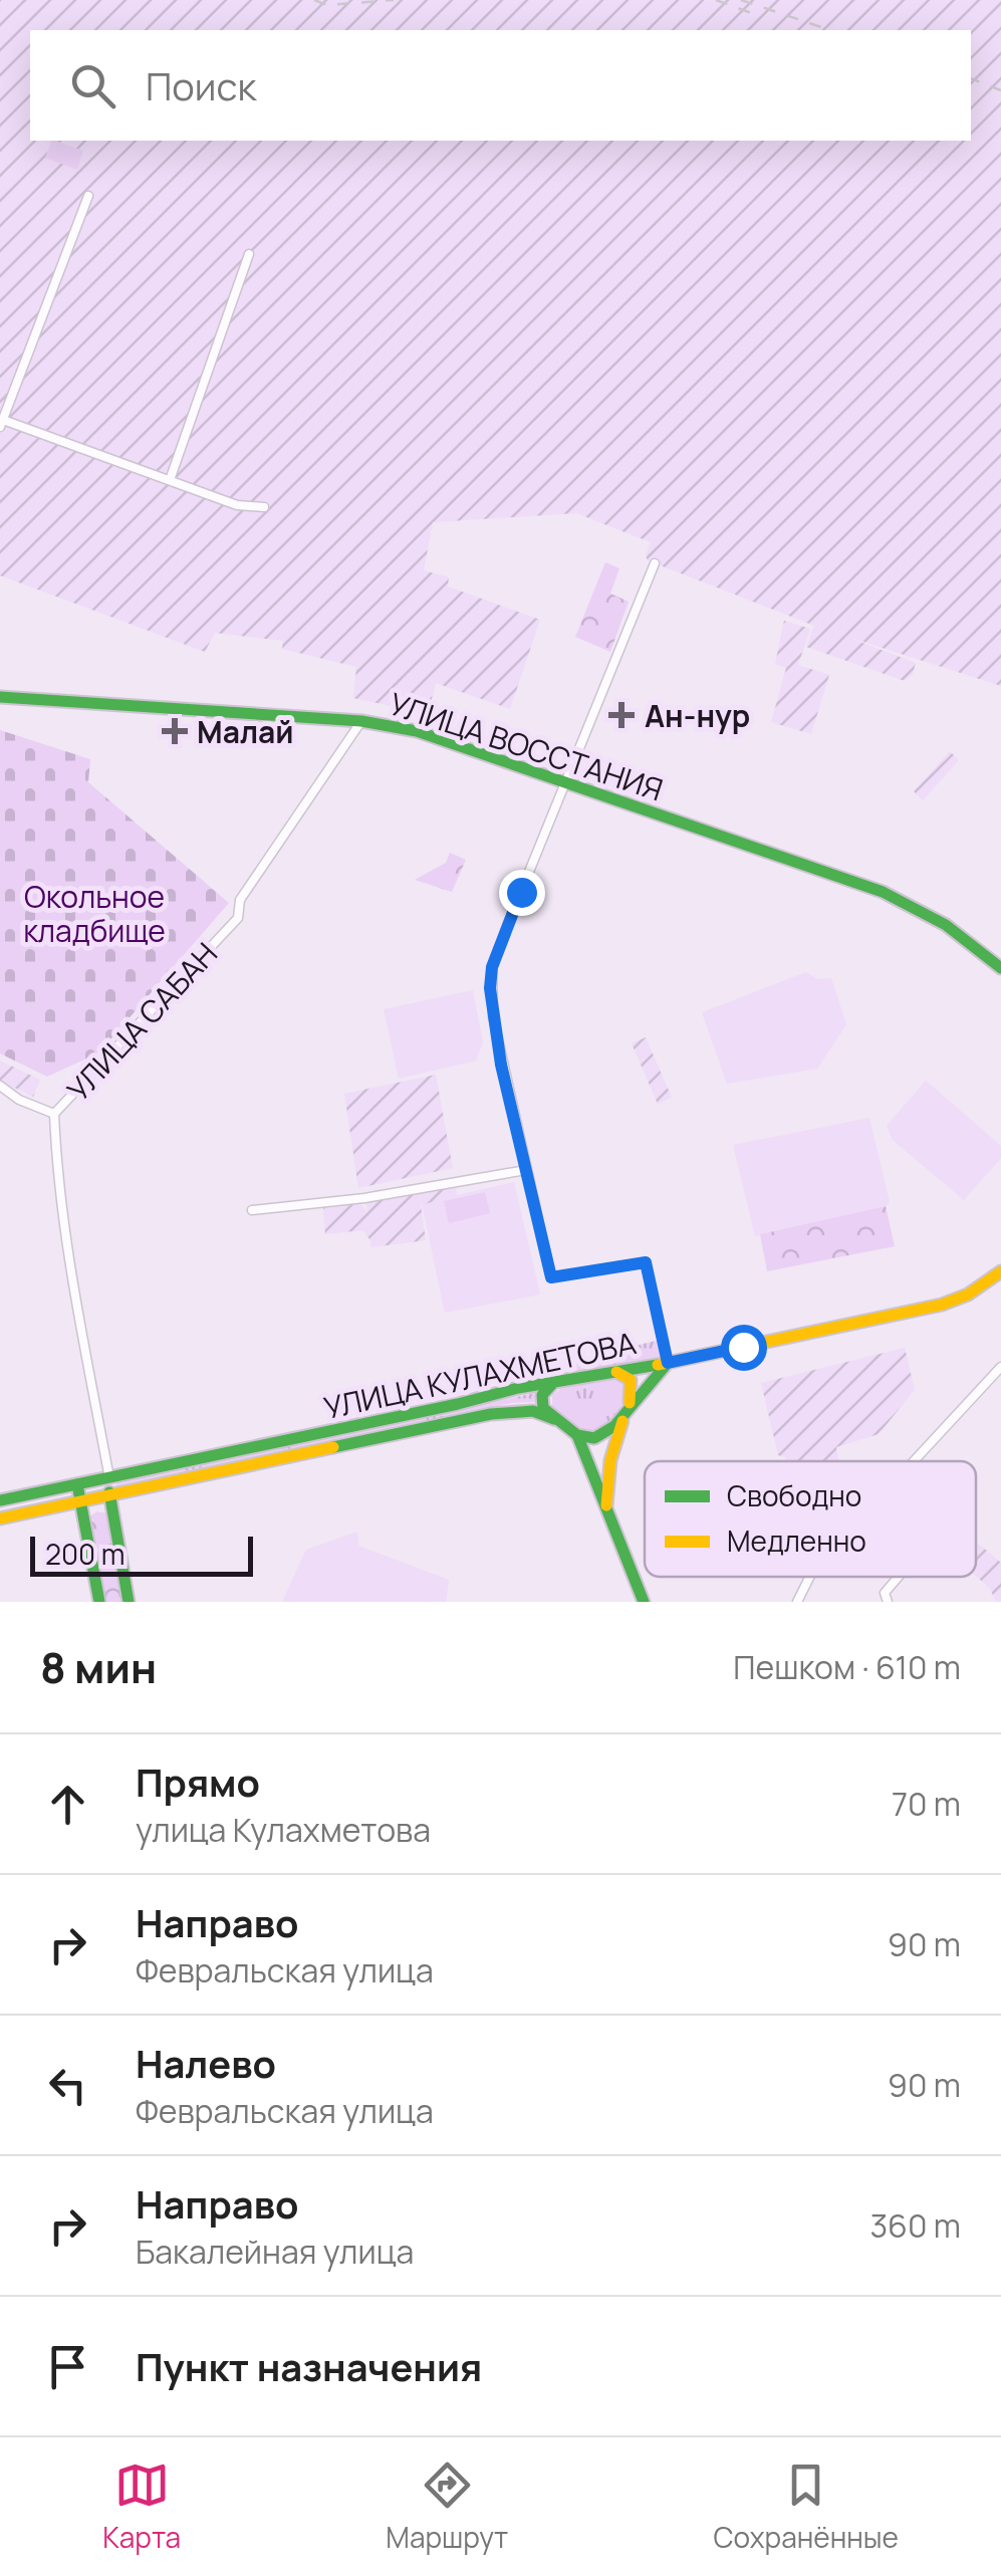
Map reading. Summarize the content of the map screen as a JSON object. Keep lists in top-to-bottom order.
{
  "streets": {
    "main road": ["УЛИЦА ВОССТАНИЯ", "УЛИЦА КУЛАХМЕТОВА"],
    "street": ["УЛИЦА САБАН"]
  },
  "crossings": [
    ["УЛИЦА ВОССТАНИЯ", "УЛИЦА САБАН"],
    ["УЛИЦА САБАН", "УЛИЦА КУЛАХМЕТОВА"]
  ],
  "parks": ["Окольное кладбище"],
  "places": {
    "health": ["Ан-нур", "Малай"]
  },
  "legend": ["Свободно", "Медленно"],
  "scale_bar": "200 m",
  "page": {
    "search": "Поиск",
    "scale": "200 m",
    "heading": ["8 мин", "Пешком · 610 m"],
    "list": [
      ["Прямо", "улица Кулахметова", "70 m"],
      ["Направо", "Февральская улица", "90 m"],
      ["Налево", "Февральская улица", "90 m"],
      ["Направо", "Бакалейная улица", "360 m"],
      "Пункт назначения"
    ],
    "nav": ["Карта", "Маршрут", "Сохранённые"]
  }
}
